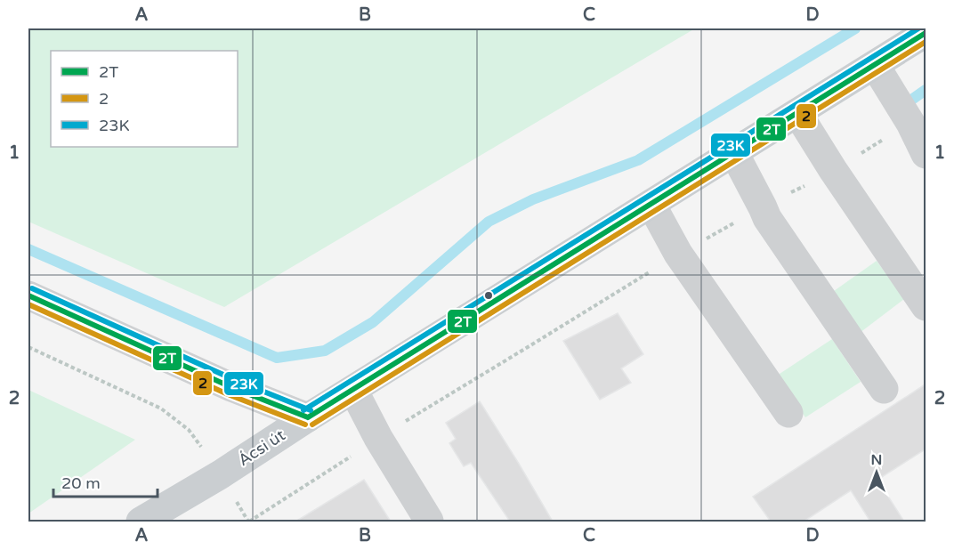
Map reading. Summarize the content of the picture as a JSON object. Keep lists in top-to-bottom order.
{
  "streets": {
    "main road": ["Ácsi út"]
  },
  "lines": ["transit line 23K", "transit line 2T", "transit line 2"],
  "legend": ["2T", "2", "23K"],
  "scale_bar": "20 m",
  "north": "top",
  "grid": {
    "columns": [
      "A",
      "B",
      "C",
      "D"
    ],
    "rows": ["1", "2"]
  }
}
